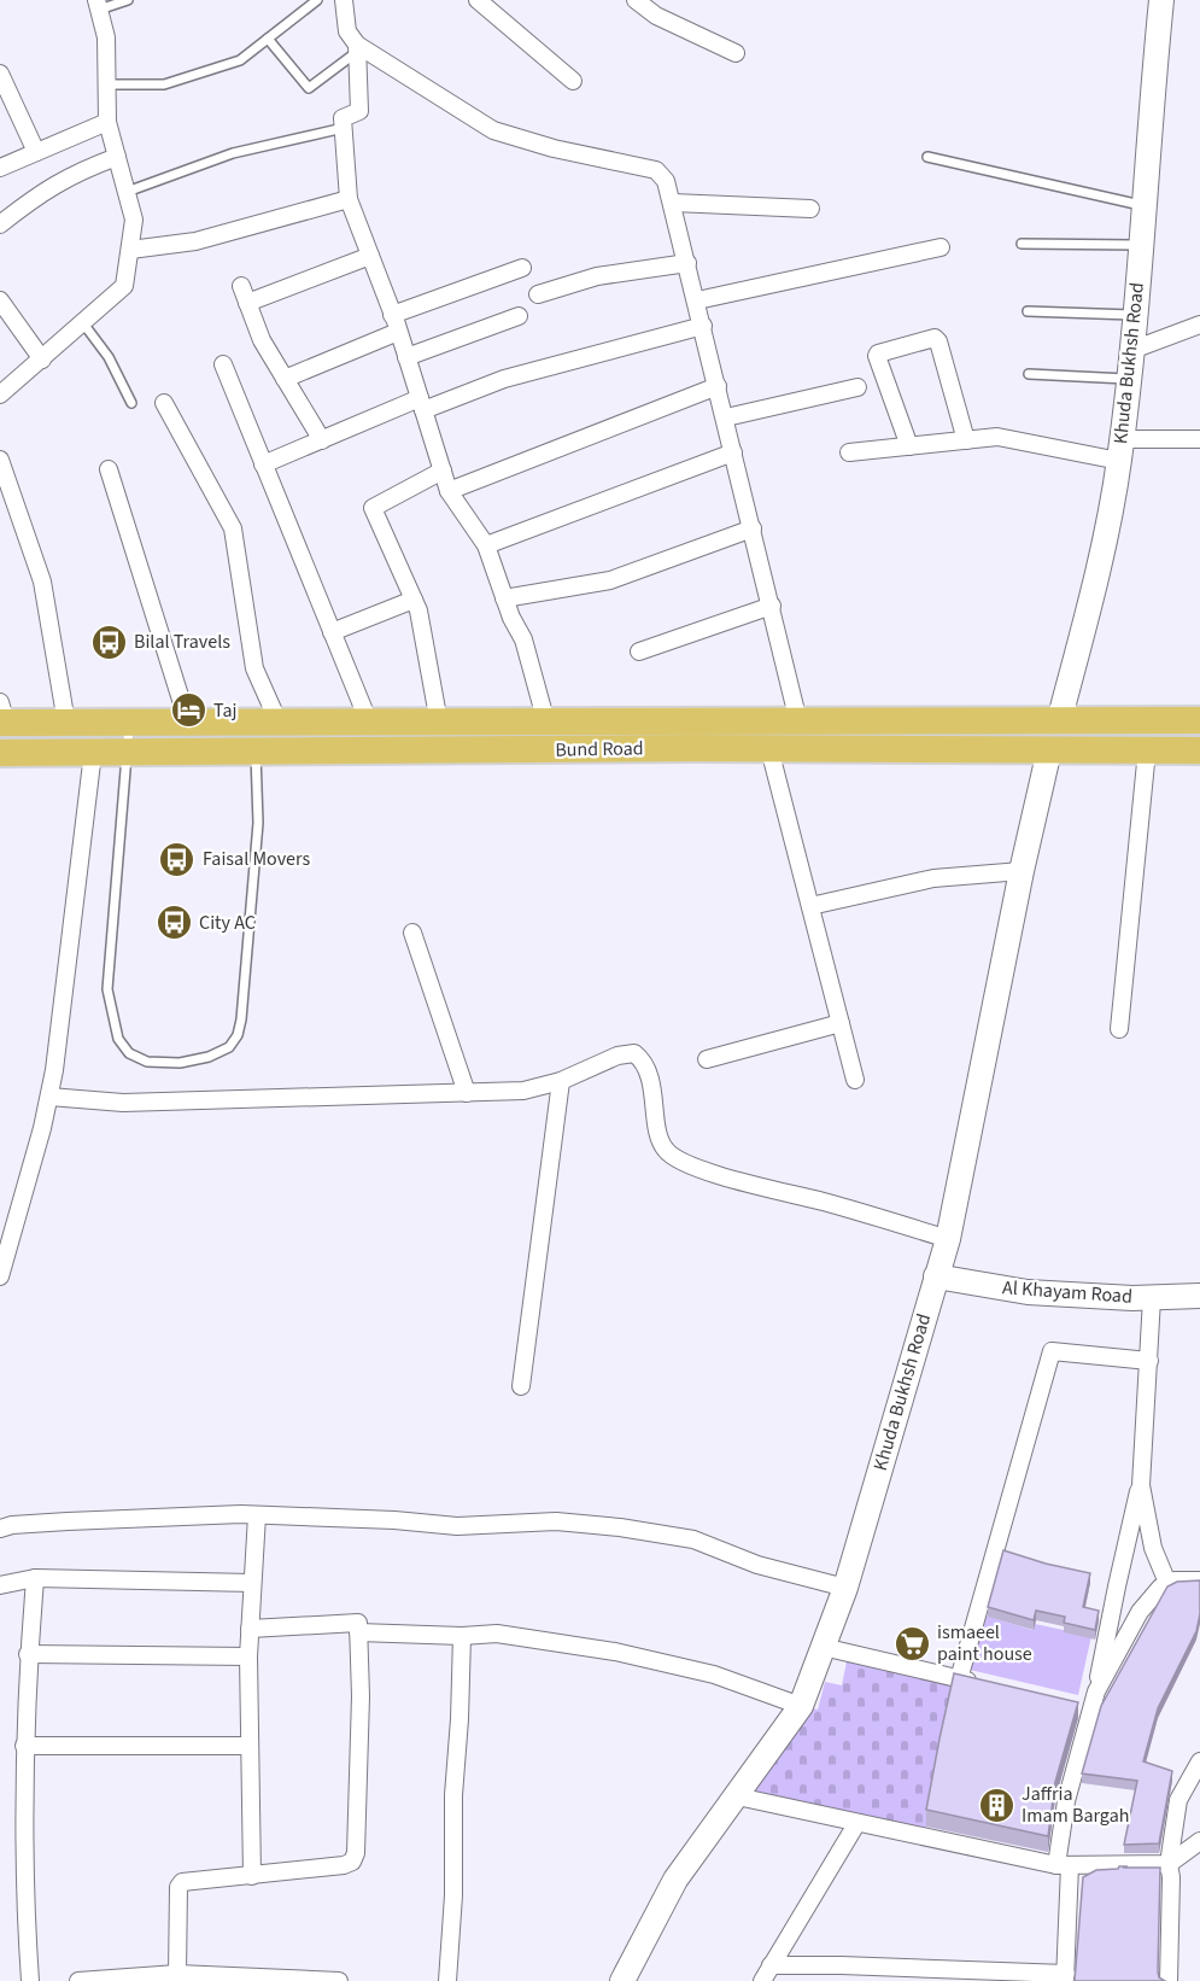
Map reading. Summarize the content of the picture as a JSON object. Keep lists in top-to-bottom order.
{
  "streets": {
    "main road": ["Bund Road"],
    "street": ["Khuda Bukhsh Road", "Al Khayam Road"]
  },
  "crossings": [
    ["Khuda Bukhsh Road", "Bund Road"],
    ["Khuda Bukhsh Road", "Al Khayam Road"]
  ],
  "places": {
    "bus stop": ["Bilal Travels", "Faisal Movers", "City AC"],
    "hotel": ["Taj"],
    "supermarket": ["ismaeel paint house"],
    "building": ["Jaffria Imam Bargah"]
  }
}
